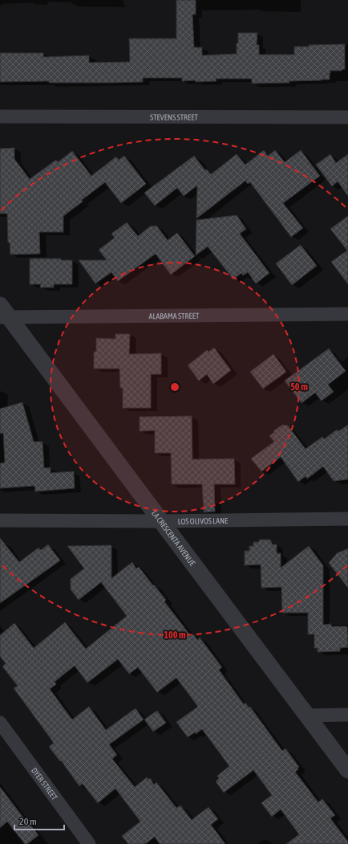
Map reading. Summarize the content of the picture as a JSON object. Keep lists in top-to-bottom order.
{
  "streets": {
    "street": [
      "STEVENS STREET",
      "ALABAMA STREET",
      "LOS OLIVOS LANE",
      "LA CRESCENTA AVENUE",
      "DYER STREET"
    ]
  },
  "crossings": [
    ["ALABAMA STREET", "LA CRESCENTA AVENUE"],
    ["LOS OLIVOS LANE", "LA CRESCENTA AVENUE"]
  ],
  "scale_bar": "20 m",
  "rings": ["50 m", "100 m"]
}
